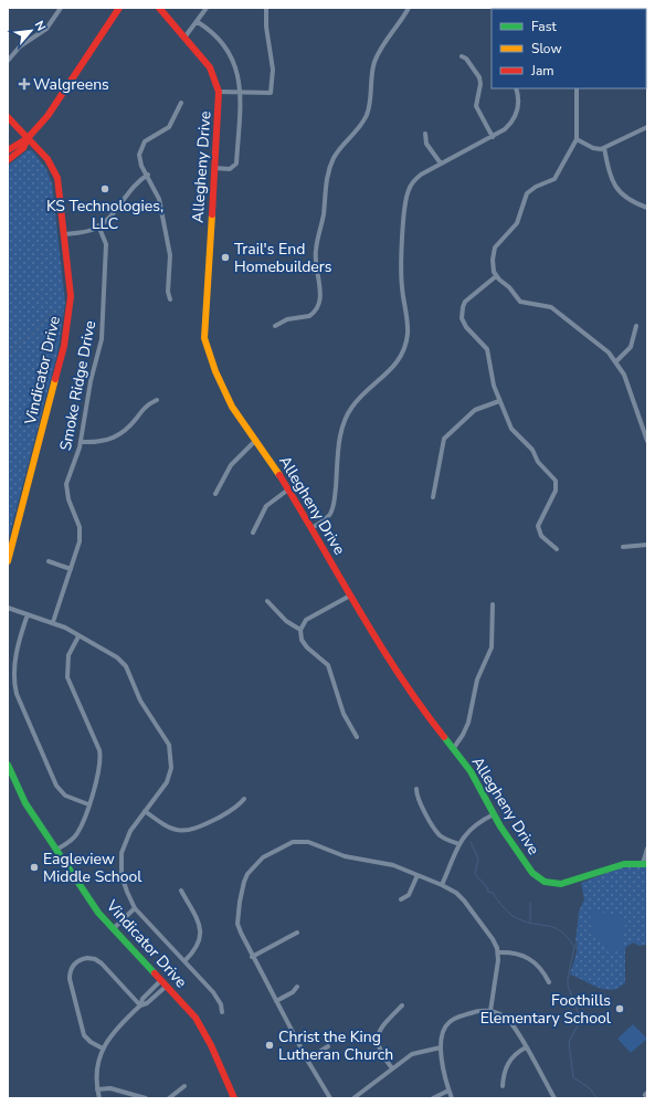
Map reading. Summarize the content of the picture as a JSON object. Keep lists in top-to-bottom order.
{
  "streets": {
    "street": ["Allegheny Drive", "Vindicator Drive", "Smoke Ridge Drive"]
  },
  "places": {
    "health": ["Walgreens"],
    "other": [
      "KS Technologies, LLC",
      "Trail's End Homebuilders",
      "Eagleview Middle School",
      "Foothills Elementary School",
      "Christ the King Lutheran Church"
    ]
  },
  "legend": ["Fast", "Slow", "Jam"],
  "north": "top right"
}
